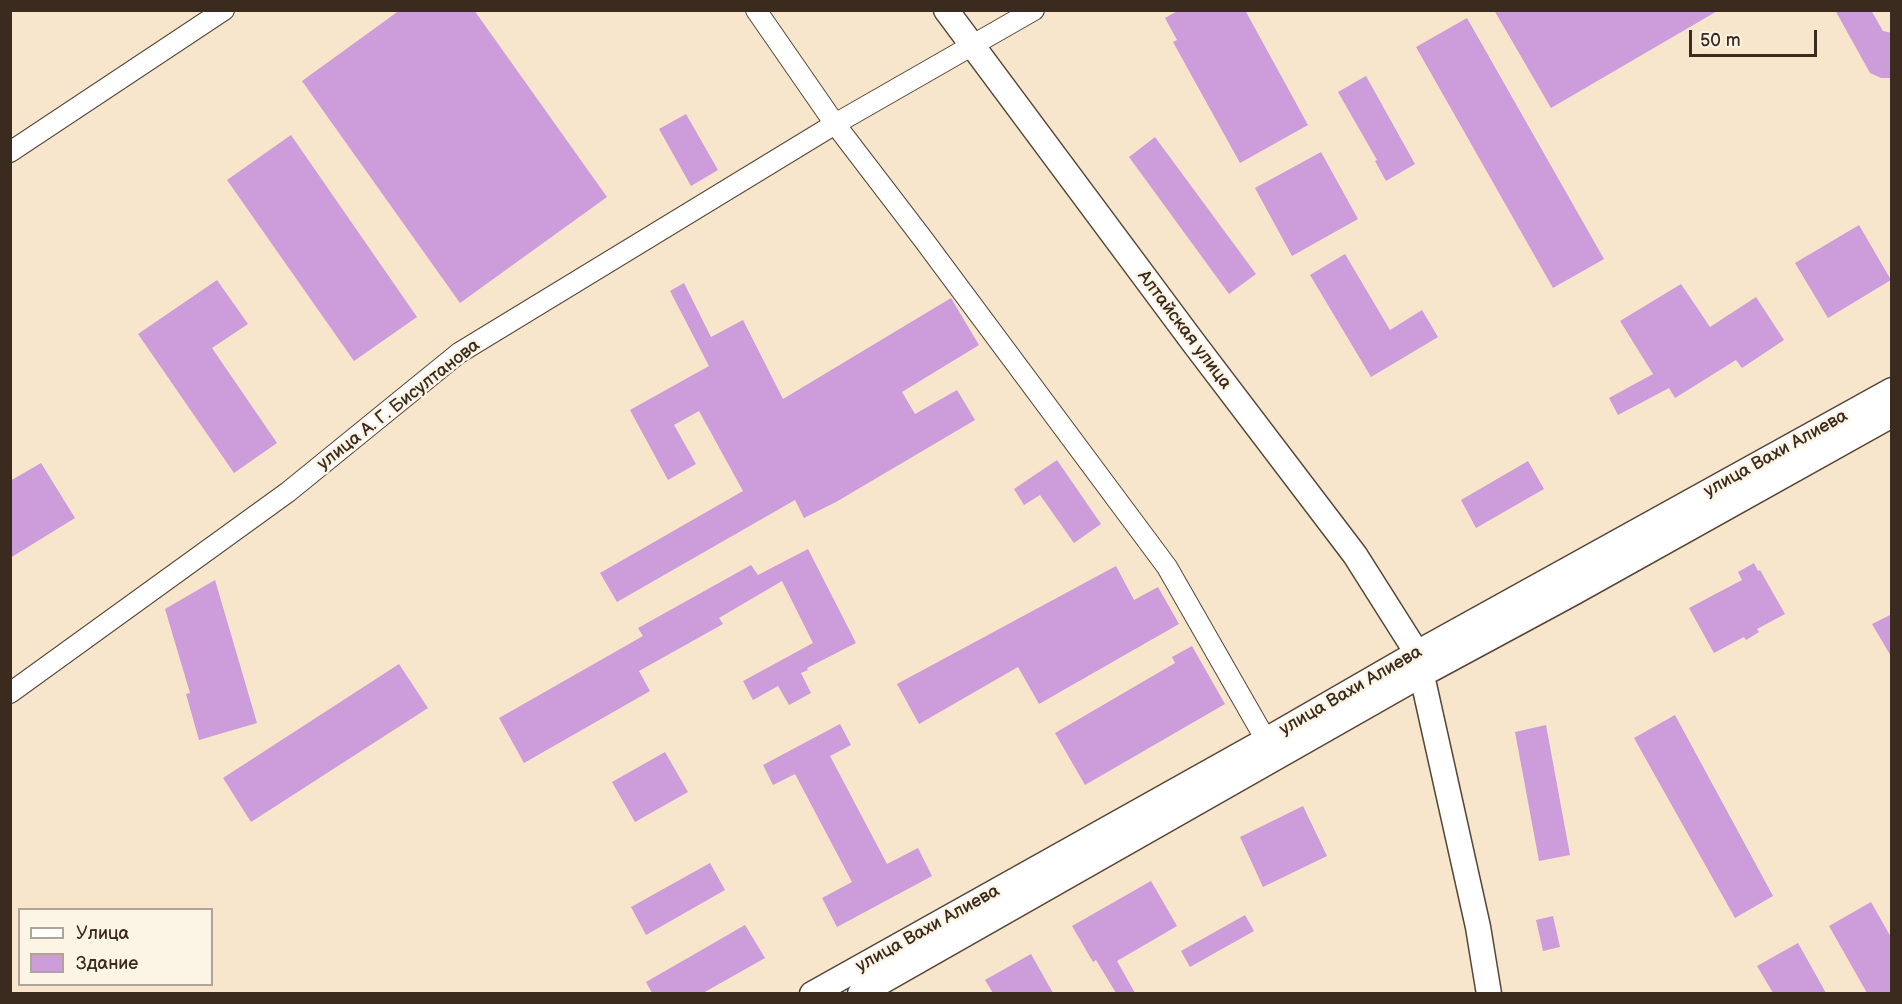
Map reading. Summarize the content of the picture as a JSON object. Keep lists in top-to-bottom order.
{
  "streets": {
    "main road": ["Алтайская улица", "улица Вахи Алиева"],
    "street": ["улица А. Г. Бисултанова"]
  },
  "crossings": [
    ["Алтайская улица", "улица А. Г. Бисултанова"],
    ["Алтайская улица", "улица Вахи Алиева"]
  ],
  "legend": ["Улица", "Здание"],
  "scale_bar": "50 m"
}
